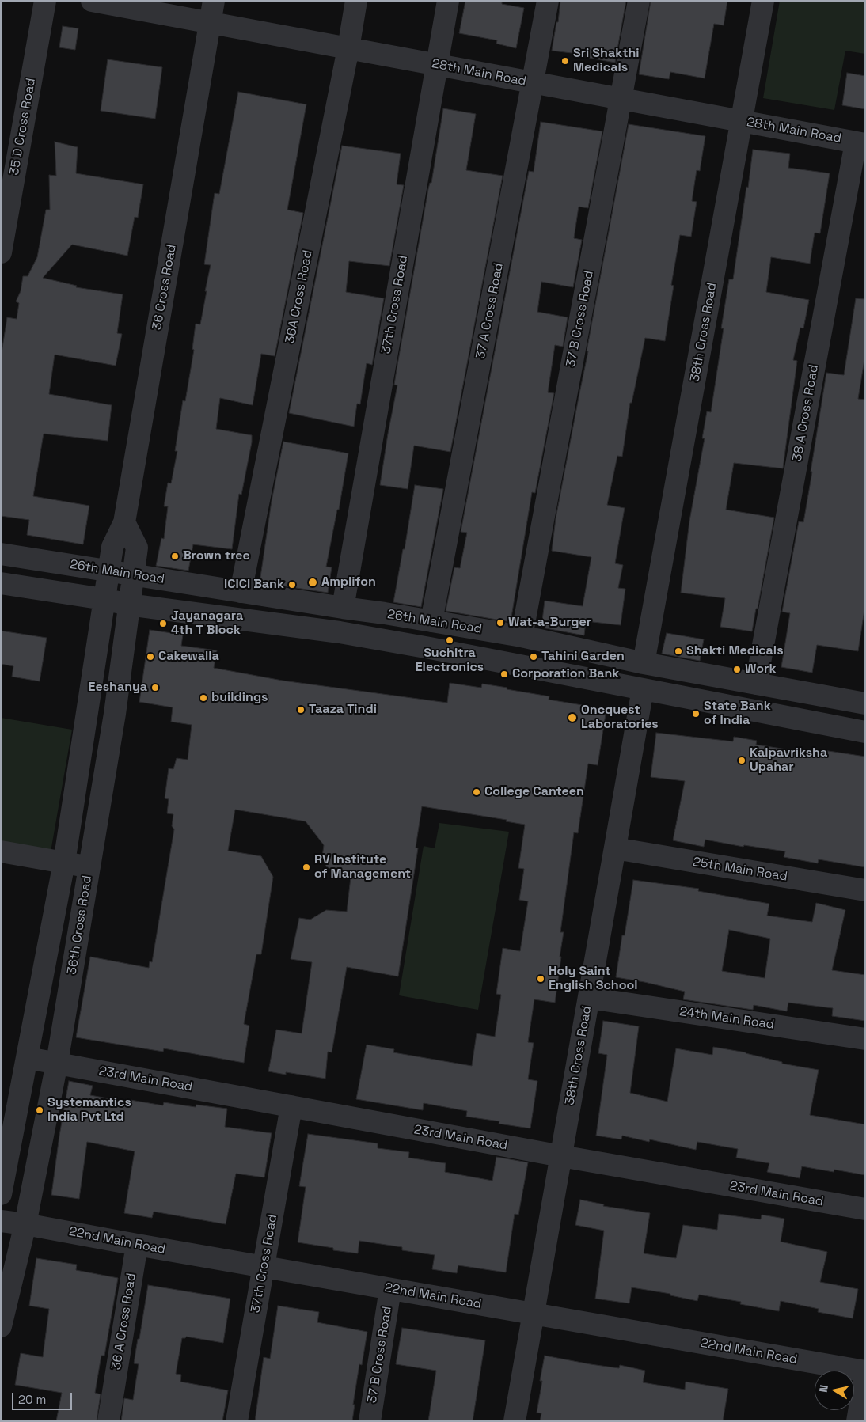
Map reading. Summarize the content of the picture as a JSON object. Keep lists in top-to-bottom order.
{
  "streets": {
    "street": [
      "28th Main Road",
      "35 D Cross Road",
      "36 Cross Road",
      "36A Cross Road",
      "37th Cross Road",
      "37 A Cross Road",
      "37 B Cross Road",
      "38th Cross Road",
      "38 A Cross Road",
      "26th Main Road",
      "25th Main Road",
      "36th Cross Road",
      "24th Main Road",
      "23rd Main Road",
      "22nd Main Road",
      "36 A Cross Road"
    ]
  },
  "crossings": [
    ["28th Main Road", "36 Cross Road"],
    ["28th Main Road", "36A Cross Road"],
    ["28th Main Road", "37th Cross Road"],
    ["28th Main Road", "37 A Cross Road"],
    ["28th Main Road", "37 B Cross Road"],
    ["28th Main Road", "38th Cross Road"],
    ["28th Main Road", "38 A Cross Road"],
    ["36 Cross Road", "26th Main Road"],
    ["36 Cross Road", "36th Cross Road"],
    ["36A Cross Road", "26th Main Road"],
    ["37th Cross Road", "26th Main Road"],
    ["37th Cross Road", "23rd Main Road"],
    ["37th Cross Road", "22nd Main Road"],
    ["37 A Cross Road", "26th Main Road"],
    ["37 B Cross Road", "26th Main Road"],
    ["37 B Cross Road", "22nd Main Road"],
    ["38th Cross Road", "26th Main Road"],
    ["38th Cross Road", "25th Main Road"],
    ["38th Cross Road", "24th Main Road"],
    ["38th Cross Road", "23rd Main Road"],
    ["38th Cross Road", "22nd Main Road"],
    ["38 A Cross Road", "26th Main Road"],
    ["26th Main Road", "36th Cross Road"],
    ["36th Cross Road", "23rd Main Road"],
    ["36th Cross Road", "22nd Main Road"],
    ["22nd Main Road", "36 A Cross Road"]
  ],
  "places": [
    "Sri Shakthi Medicals",
    "Brown tree",
    "Amplifon",
    "ICICI Bank",
    "Wat-a-Burger",
    "Jayanagara 4th T Block",
    "Suchitra Electronics",
    "Shakti Medicals",
    "Cakewalla",
    "Tahini Garden",
    "Work",
    "Corporation Bank",
    "Eeshanya",
    "buildings",
    "Taaza Tindi",
    "State Bank of India",
    "Oncquest Laboratories",
    "Kalpavriksha Upahar",
    "College Canteen",
    "RV Institute of Management",
    "Holy Saint English School",
    "Systemantics India Pvt Ltd"
  ],
  "scale_bar": "20 m",
  "north": "left"
}
